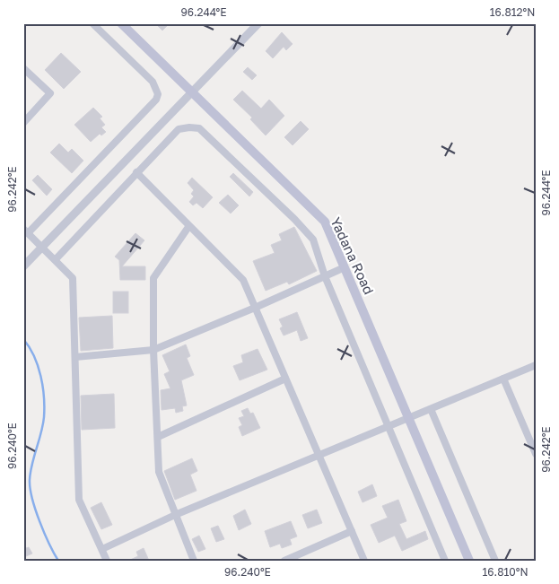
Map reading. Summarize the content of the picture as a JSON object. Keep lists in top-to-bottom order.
{
  "streets": {
    "main road": ["Yadana Road"]
  },
  "coordinates": [
    "96.244°E",
    "16.812°N",
    "96.242°E",
    "96.240°E",
    "16.810°N"
  ]
}
